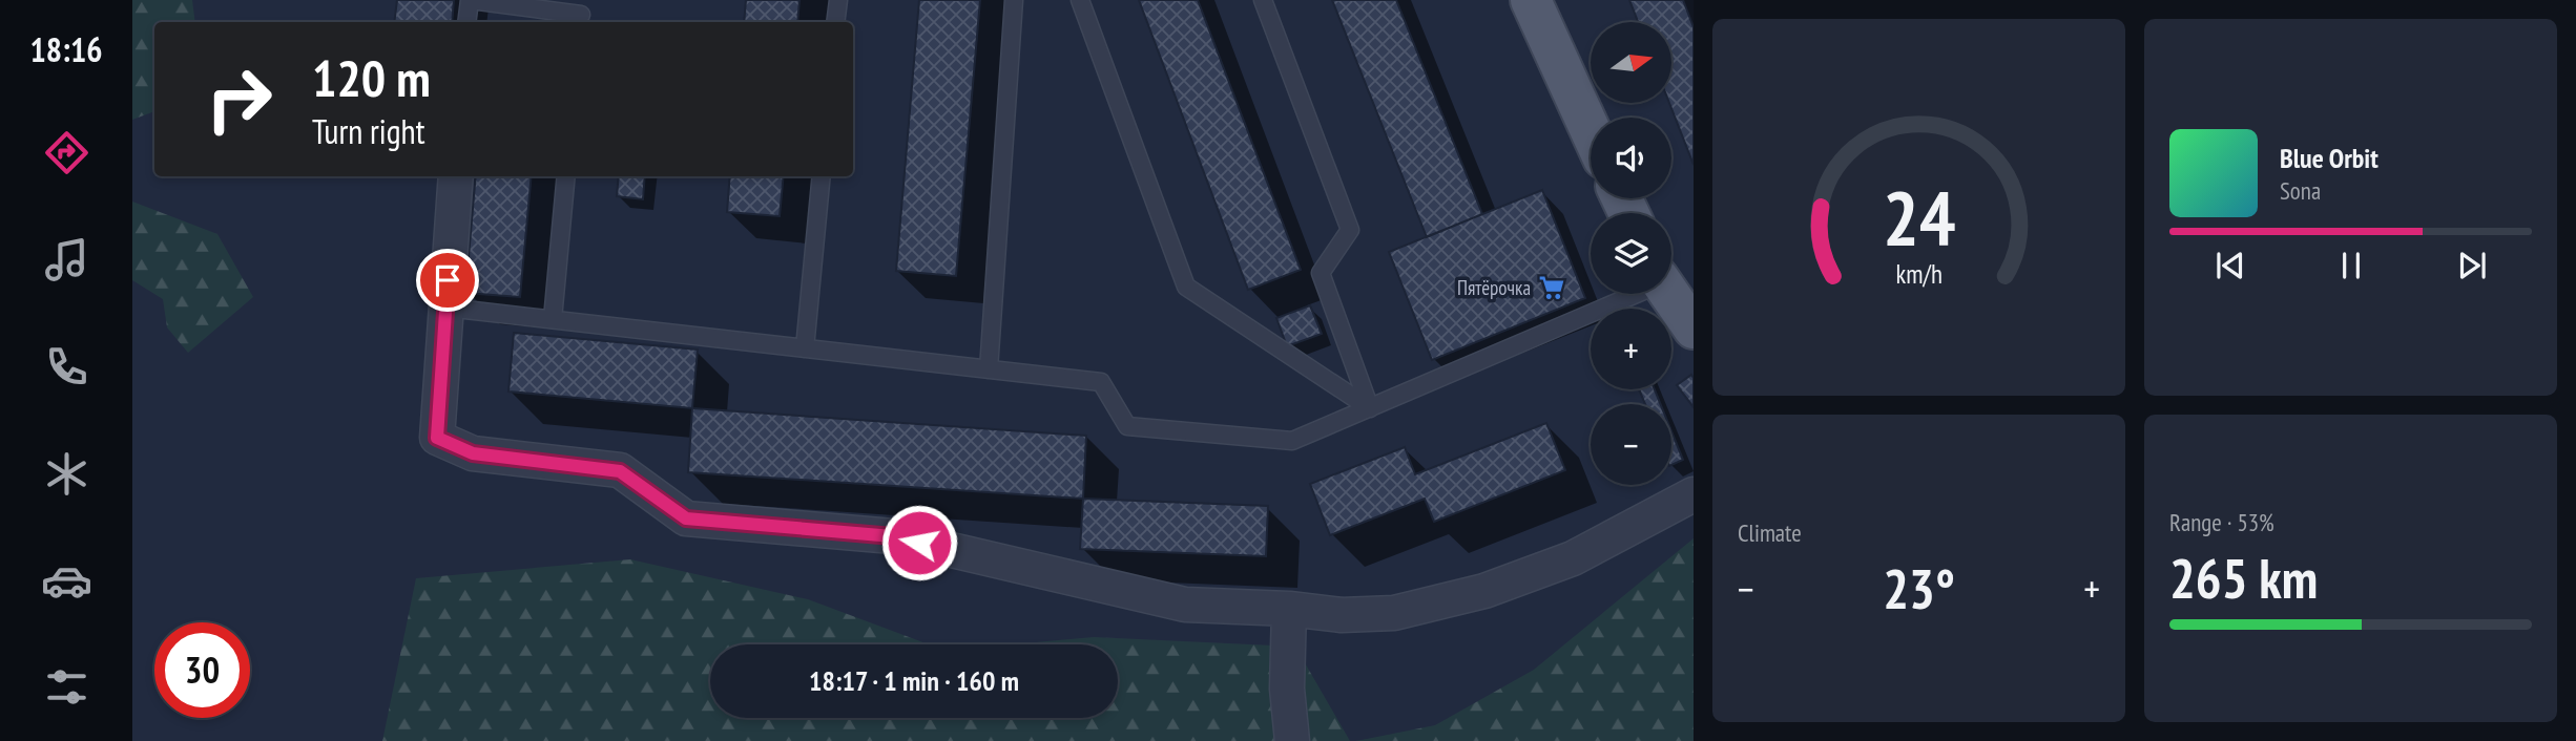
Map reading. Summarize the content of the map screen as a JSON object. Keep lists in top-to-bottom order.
{
  "places": {
    "supermarket": ["Пятёрочка"]
  },
  "north": "right",
  "page": {
    "tabs": "18:16",
    "map_buttons": ["+", "−"],
    "turn": ["120 m", "Turn right"],
    "song": ["Blue Orbit", "Sona"],
    "tile": [
      "Climate",
      ["Range · 53%", "265 km"]
    ],
    "heat": ["−", "23°", "+"],
    "limit": "30",
    "trip": "18:17 · 1 min · 160 m",
    "gauge": ["24", "km/h"]
  }
}
